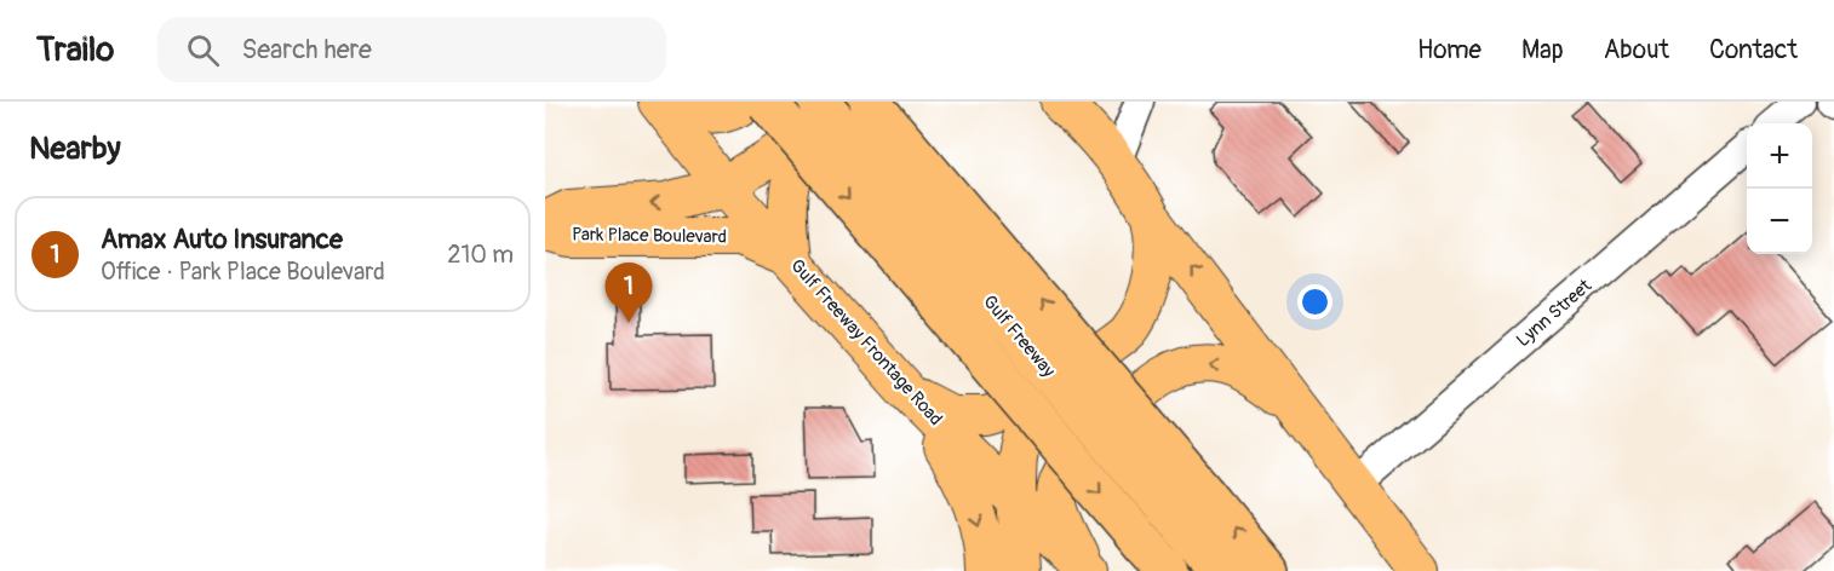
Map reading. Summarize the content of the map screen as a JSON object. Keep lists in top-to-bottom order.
{
  "streets": {
    "highway": ["Gulf Freeway"],
    "main road": ["Park Place Boulevard", "Gulf Freeway Frontage Road"],
    "street": ["Lynn Street"]
  },
  "crossings": [
    ["Park Place Boulevard", "Gulf Freeway"],
    ["Park Place Boulevard", "Gulf Freeway Frontage Road"]
  ],
  "page": {
    "header": "Trailo",
    "search": "Search here",
    "nav": [
      "Home",
      "Map",
      "About",
      "Contact"
    ],
    "heading": "Nearby",
    "map_buttons": ["+", "−"],
    "list": [
      {
        "mark": "1",
        "name": "Amax Auto Insurance",
        "note": "Office · Park Place Boulevard",
        "value": "210 m"
      }
    ],
    "pins": "1"
  }
}
